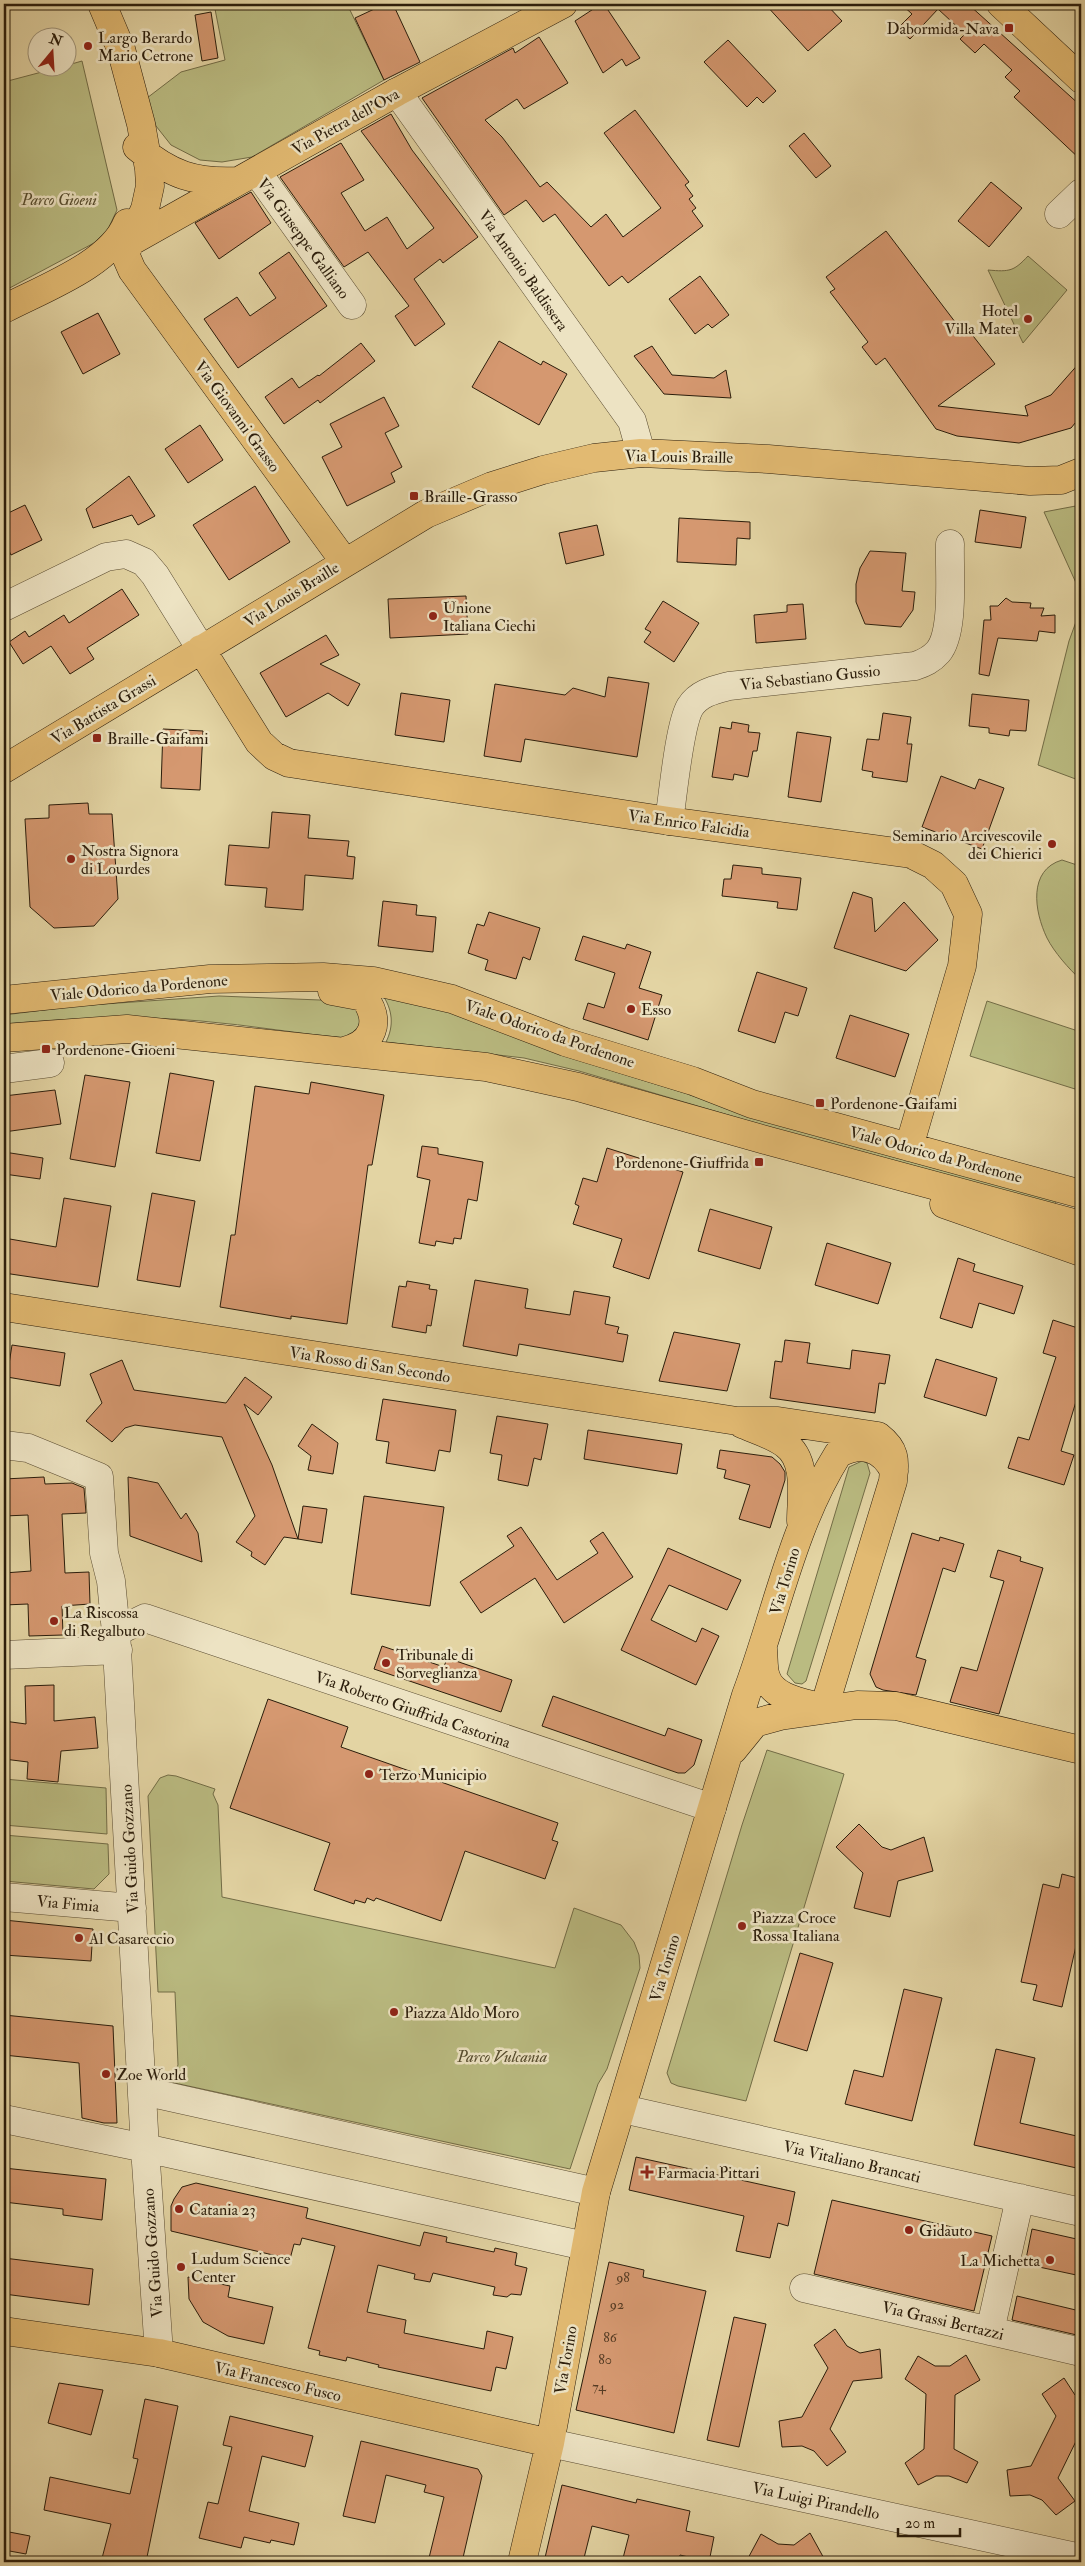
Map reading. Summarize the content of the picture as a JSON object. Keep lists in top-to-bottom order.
{
  "streets": {
    "main road": [
      "Via Pietra dell'Ova",
      "Via Giovanni Grasso",
      "Via Louis Braille",
      "Via Battista Grassi",
      "Via Enrico Falcidia",
      "Viale Odorico da Pordenone",
      "Via Rosso di San Secondo",
      "Via Torino",
      "Via Francesco Fusco"
    ],
    "street": [
      "Via Giuseppe Galliano",
      "Via Antonio Baldissera",
      "Via Sebastiano Gussio",
      "Via Roberto Giuffrida Castorina",
      "Via Guido Gozzano",
      "Via Fimia",
      "Via Vitaliano Brancati",
      "Via Grassi Bertazzi",
      "Via Luigi Pirandello"
    ]
  },
  "crossings": [
    ["Via Pietra dell'Ova", "Via Giuseppe Galliano"],
    ["Via Pietra dell'Ova", "Via Antonio Baldissera"],
    ["Via Antonio Baldissera", "Via Louis Braille"],
    ["Via Giovanni Grasso", "Via Louis Braille"],
    ["Via Louis Braille", "Via Battista Grassi"],
    ["Via Louis Braille", "Via Enrico Falcidia"],
    ["Via Sebastiano Gussio", "Via Enrico Falcidia"],
    ["Via Battista Grassi", "Via Enrico Falcidia"],
    ["Via Enrico Falcidia", "Viale Odorico da Pordenone"],
    ["Via Torino", "Via Roberto Giuffrida Castorina"],
    ["Via Torino", "Via Vitaliano Brancati"],
    ["Via Torino", "Via Francesco Fusco"],
    ["Via Torino", "Via Luigi Pirandello"],
    ["Via Roberto Giuffrida Castorina", "Via Guido Gozzano"],
    ["Via Guido Gozzano", "Via Fimia"],
    ["Via Guido Gozzano", "Via Francesco Fusco"],
    ["Via Francesco Fusco", "Via Luigi Pirandello"]
  ],
  "parks": ["Parco Gioeni", "Parco Vulcania"],
  "places": {
    "transit": [
      "Dabormida-Nava",
      "Braille-Grasso",
      "Braille-Gaifami",
      "Pordenone-Gioeni",
      "Pordenone-Gaifami",
      "Pordenone-Giuffrida"
    ],
    "other": [
      "Largo Berardo Mario Cetrone",
      "Hotel Villa Mater",
      "Unione Italiana Ciechi",
      "Seminario Arcivescovile dei Chierici",
      "Nostra Signora di Lourdes",
      "Esso",
      "La Riscossa di Regalbuto",
      "Tribunale di Sorveglianza",
      "Terzo Municipio",
      "Piazza Croce Rossa Italiana",
      "Al Casareccio",
      "Piazza Aldo Moro",
      "Zoe World",
      "Catania 23",
      "Gidauto",
      "La Michetta",
      "Ludum Science Center"
    ],
    "health": ["Farmacia Pittari"]
  },
  "house_numbers": [
    "98",
    "92",
    "86",
    "80",
    "74"
  ],
  "scale_bar": "20 m",
  "north": "top"
}
